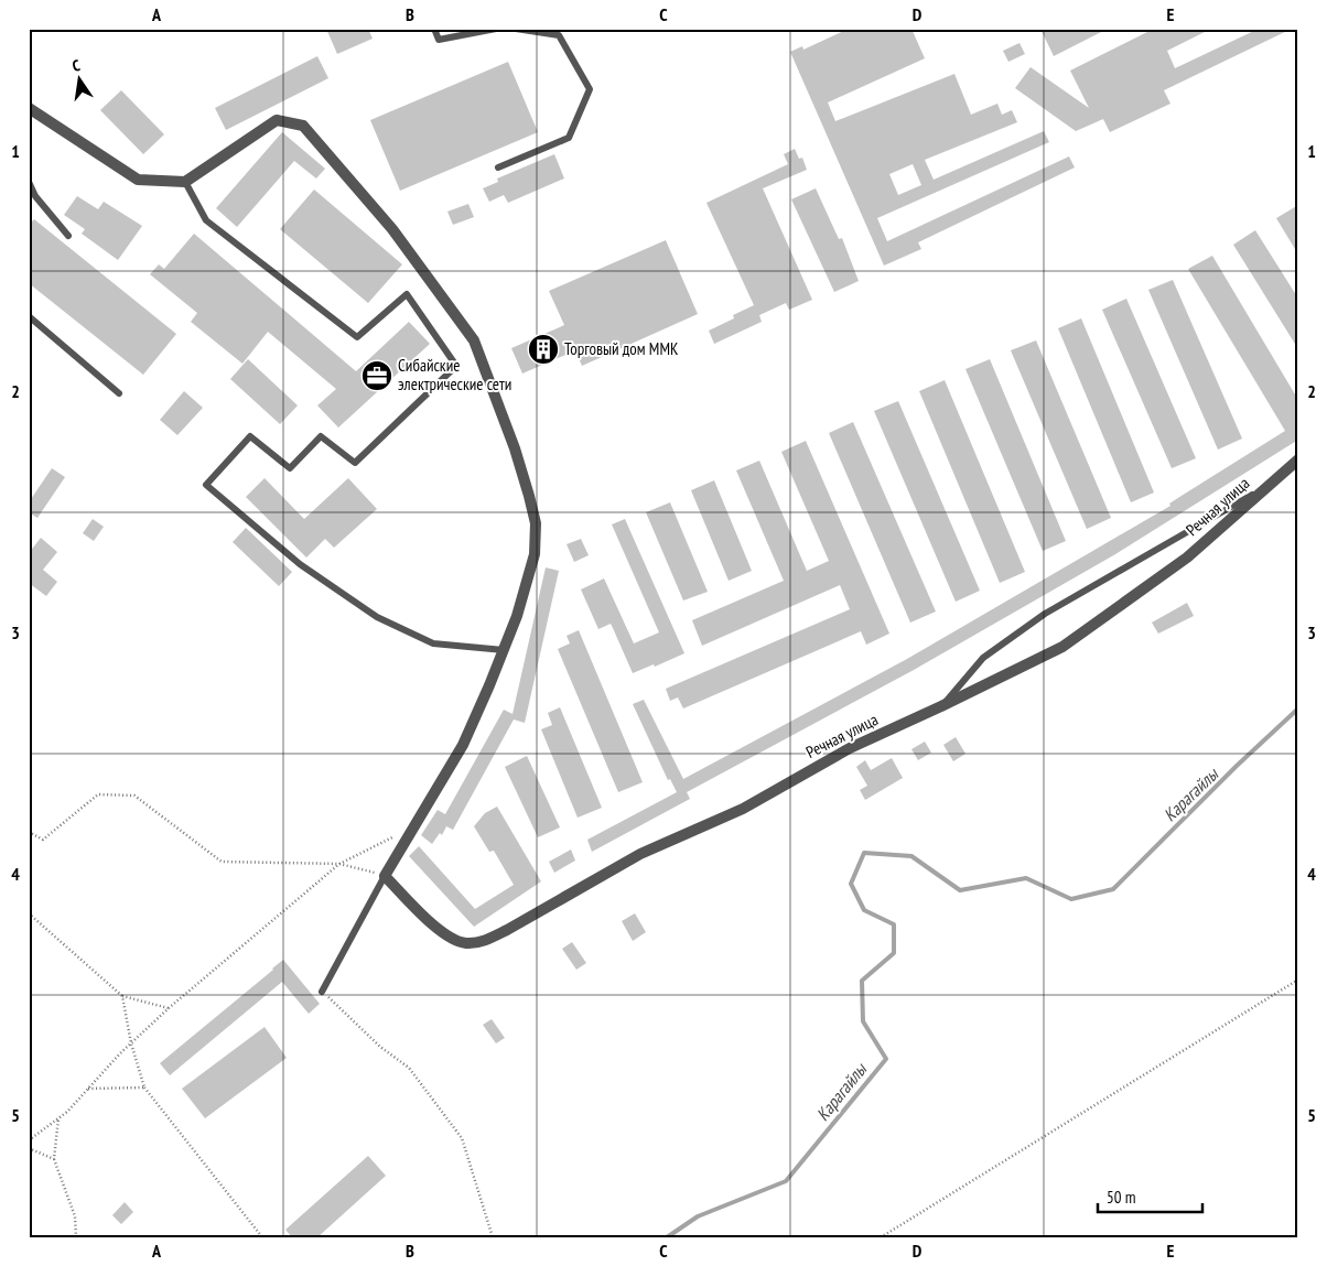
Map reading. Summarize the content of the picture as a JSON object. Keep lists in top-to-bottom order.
{
  "streets": {
    "street": ["Речная улица"]
  },
  "water": ["Карагайлы"],
  "places": {
    "building": ["Торговый дом ММК"],
    "office": ["Сибайские электрические сети"]
  },
  "scale_bar": "50 m",
  "north": "top",
  "grid": {
    "columns": [
      "A",
      "B",
      "C",
      "D",
      "E"
    ],
    "rows": [
      "1",
      "2",
      "3",
      "4",
      "5"
    ]
  }
}
